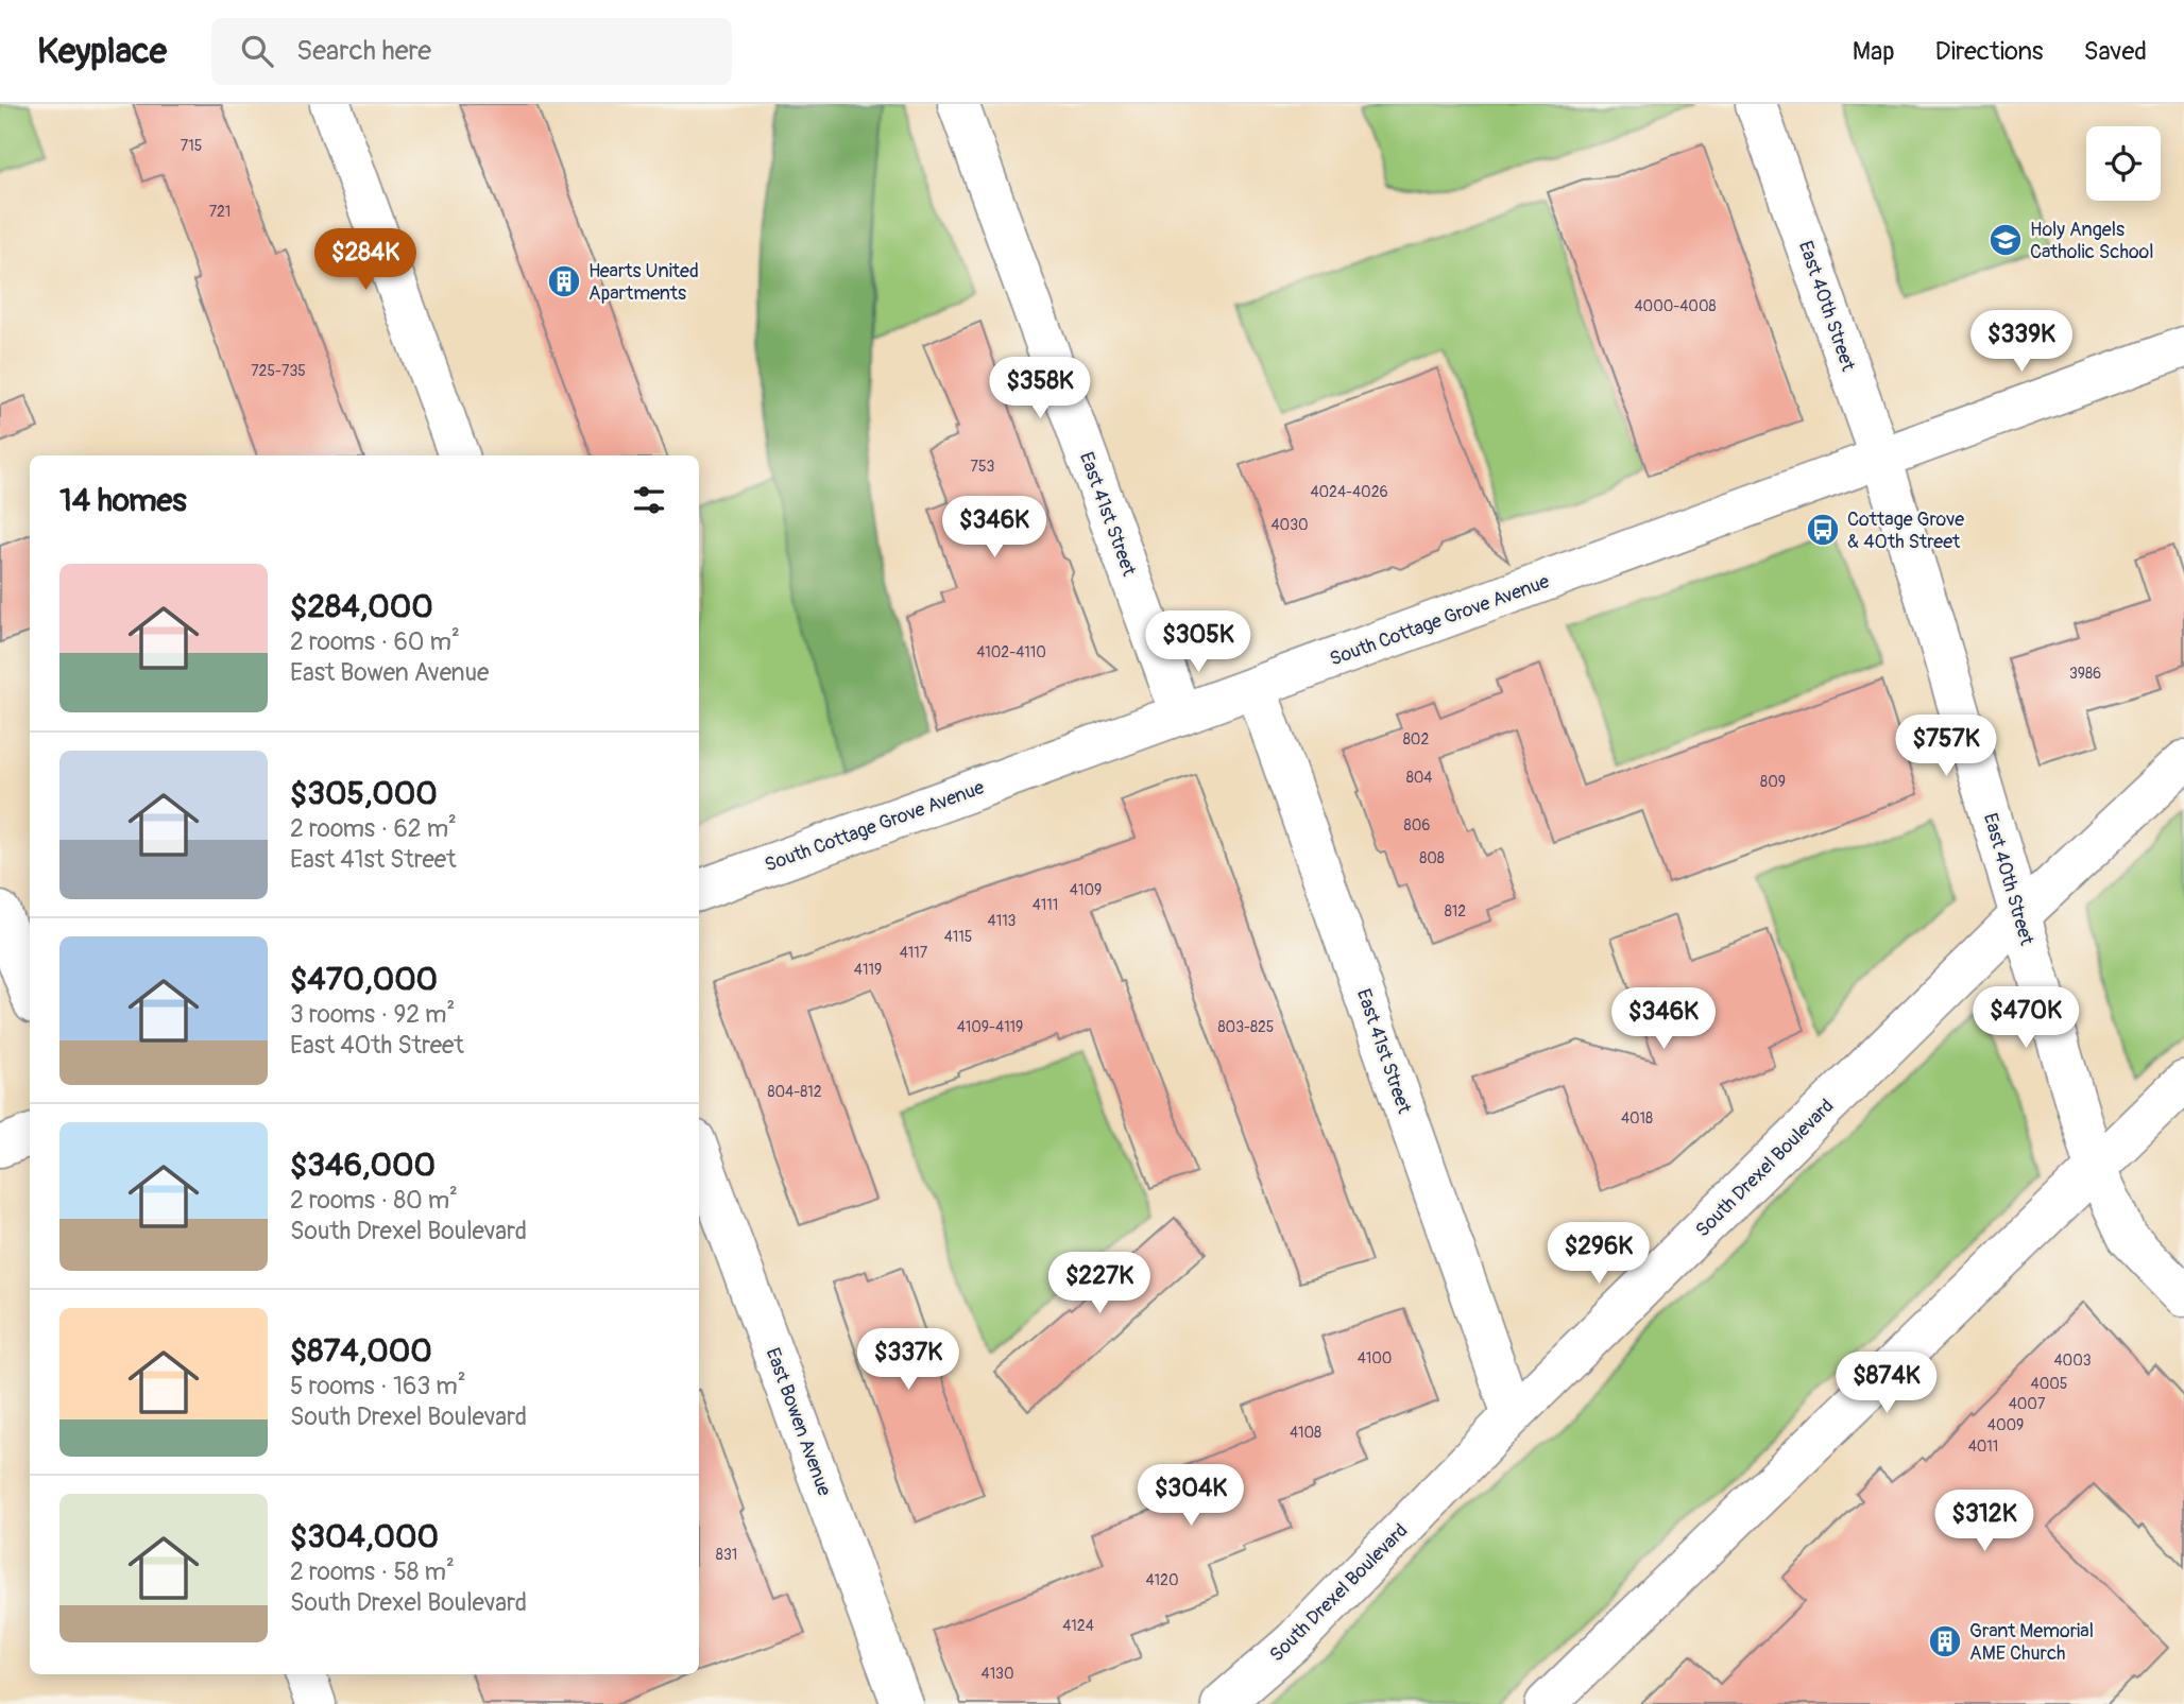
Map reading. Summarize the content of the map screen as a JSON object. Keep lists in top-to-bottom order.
{
  "streets": {
    "street": [
      "East 40th Street",
      "East 41st Street",
      "South Cottage Grove Avenue",
      "South Drexel Boulevard",
      "East Bowen Avenue"
    ]
  },
  "crossings": [
    ["East 40th Street", "South Cottage Grove Avenue"],
    ["East 40th Street", "South Drexel Boulevard"],
    ["East 41st Street", "South Cottage Grove Avenue"],
    ["East 41st Street", "South Drexel Boulevard"]
  ],
  "places": {
    "school or university": ["Holy Angels Catholic School"],
    "building": ["Hearts United Apartments", "Grant Memorial AME Church"],
    "bus stop": ["Cottage Grove & 40th Street"]
  },
  "house_numbers": [
    "715",
    "721",
    "4000-4008",
    "725-735",
    "753",
    "4024-4026",
    "4030",
    "4102-4110",
    "3986",
    "802",
    "804",
    "809",
    "806",
    "808",
    "4109",
    "4111",
    "812",
    "4113",
    "4115",
    "4117",
    "4119",
    "4109-4119",
    "803-825",
    "804-812",
    "4018",
    "4100",
    "4003",
    "4005",
    "4007",
    "4009",
    "4108",
    "4011",
    "831",
    "4120",
    "4124",
    "4130"
  ],
  "page": {
    "header": "Keyplace",
    "search": "Search here",
    "nav": ["Map", "Directions", "Saved"],
    "price": [
      "$284K",
      "$339K",
      "$358K",
      "$346K",
      "$305K",
      "$757K",
      "$470K",
      "$346K",
      "$296K",
      "$227K",
      "$337K",
      "$874K",
      "$304K",
      "$312K"
    ],
    "heading": "14 homes",
    "list": [
      {
        "name": "$284,000",
        "note": "2 rooms · 60 m² · East Bowen Avenue"
      },
      {
        "name": "$305,000",
        "note": "2 rooms · 62 m² · East 41st Street"
      },
      {
        "name": "$470,000",
        "note": "3 rooms · 92 m² · East 40th Street"
      },
      {
        "name": "$346,000",
        "note": "2 rooms · 80 m² · South Drexel Boulevard"
      },
      {
        "name": "$874,000",
        "note": "5 rooms · 163 m² · South Drexel Boulevard"
      },
      {
        "name": "$304,000",
        "note": "2 rooms · 58 m² · South Drexel Boulevard"
      }
    ]
  }
}
